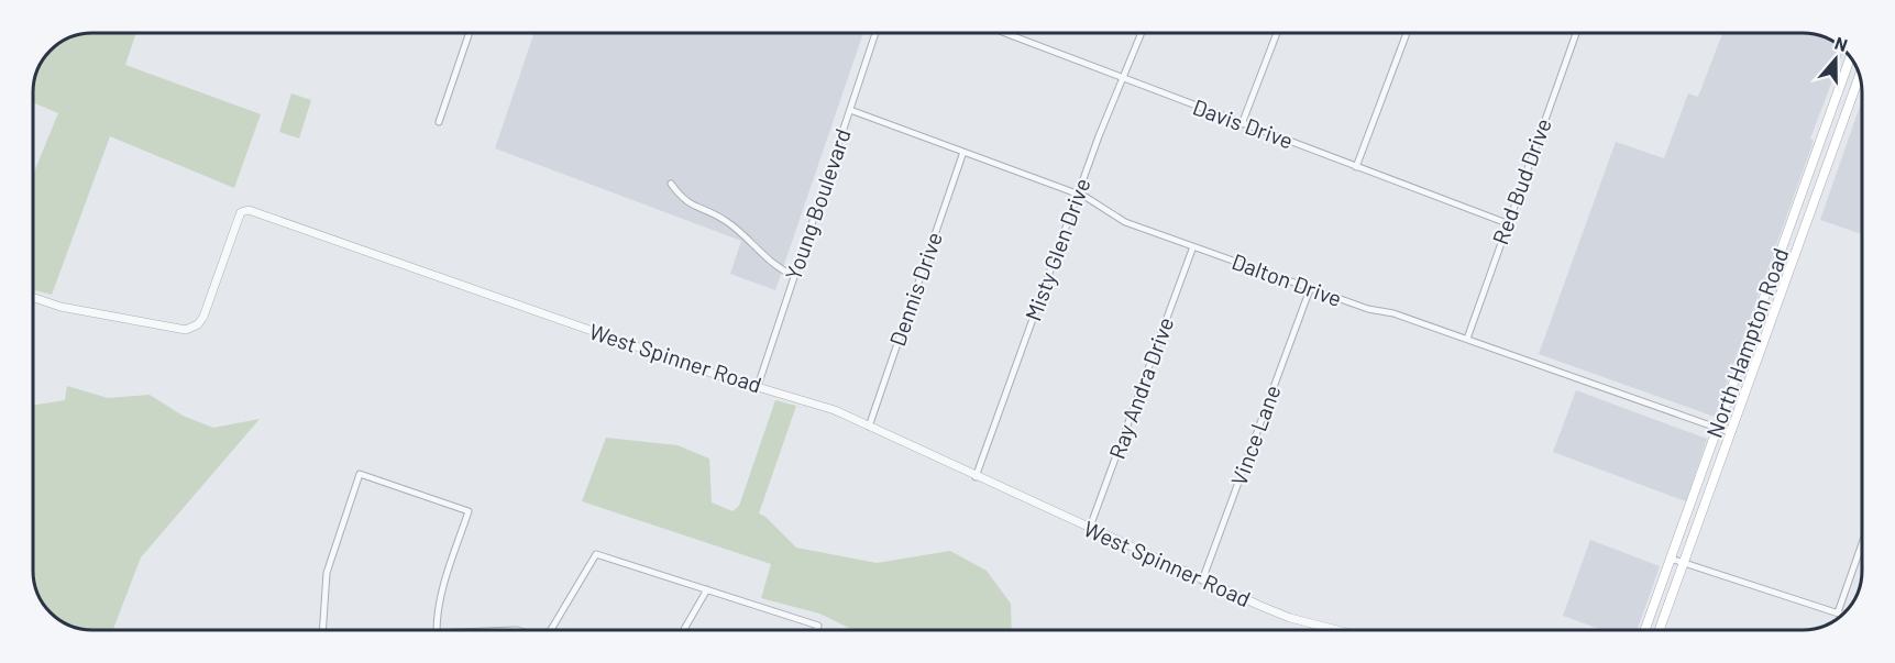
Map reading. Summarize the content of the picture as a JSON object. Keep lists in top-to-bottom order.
{
  "streets": {
    "main road": ["North Hampton Road"],
    "street": [
      "Davis Drive",
      "Red Bud Drive",
      "Young Boulevard",
      "Misty Glen Drive",
      "Dalton Drive",
      "Dennis Drive",
      "West Spinner Road",
      "Ray Andra Drive",
      "Vince Lane"
    ]
  },
  "crossings": [
    ["Davis Drive", "Red Bud Drive"],
    ["Davis Drive", "Misty Glen Drive"],
    ["Red Bud Drive", "Dalton Drive"],
    ["Young Boulevard", "Dalton Drive"],
    ["Young Boulevard", "West Spinner Road"],
    ["Misty Glen Drive", "Dalton Drive"],
    ["Misty Glen Drive", "West Spinner Road"],
    ["Dalton Drive", "Dennis Drive"],
    ["Dalton Drive", "North Hampton Road"],
    ["Dalton Drive", "Ray Andra Drive"],
    ["Dalton Drive", "Vince Lane"],
    ["Dennis Drive", "West Spinner Road"],
    ["West Spinner Road", "Ray Andra Drive"],
    ["West Spinner Road", "Vince Lane"]
  ],
  "north": "top"
}
